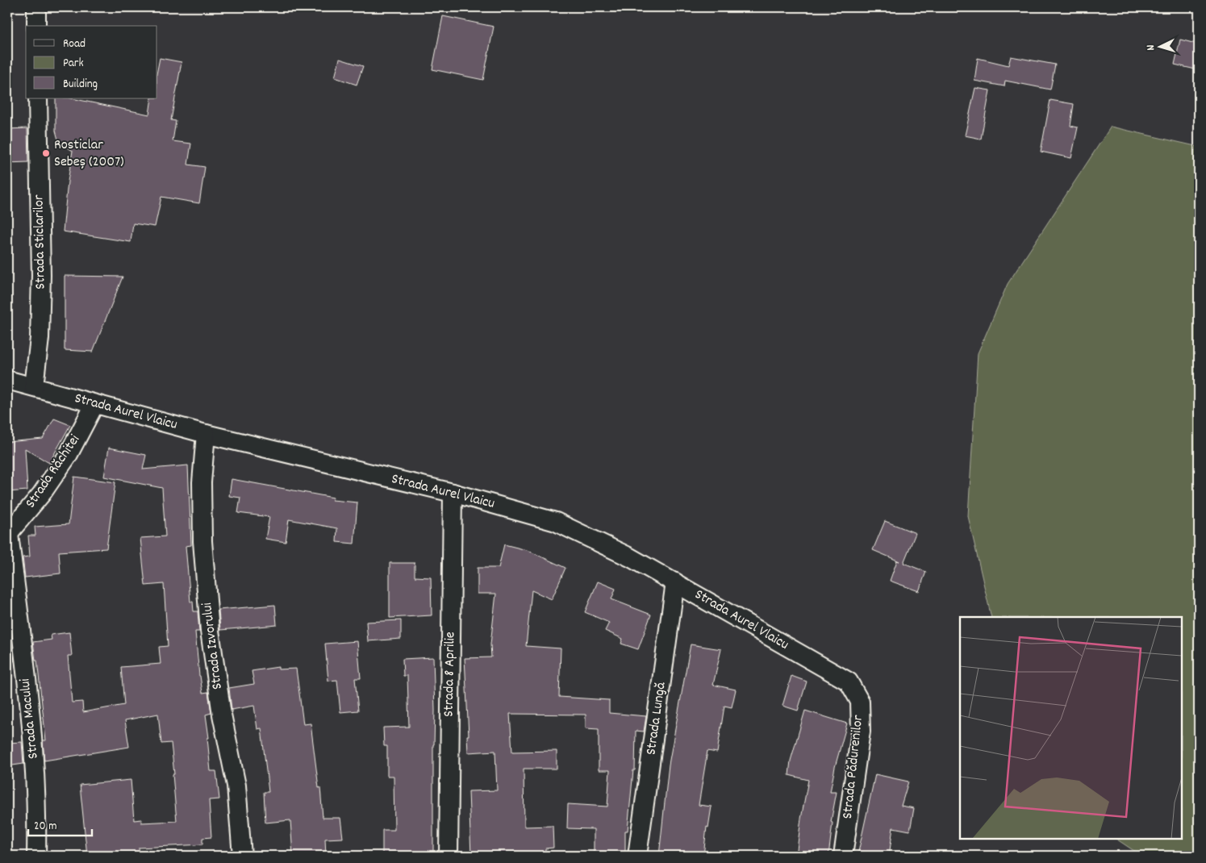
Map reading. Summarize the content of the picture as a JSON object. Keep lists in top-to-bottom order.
{
  "streets": {
    "street": [
      "Strada Sticlarilor",
      "Strada Aurel Vlaicu",
      "Strada Răchitei",
      "Strada Izvorului",
      "Strada 8 Aprilie",
      "Strada Macului",
      "Strada Lungă",
      "Strada Pădurenilor"
    ]
  },
  "crossings": [
    ["Strada Sticlarilor", "Strada Aurel Vlaicu"],
    ["Strada Aurel Vlaicu", "Strada Răchitei"],
    ["Strada Aurel Vlaicu", "Strada Izvorului"],
    ["Strada Aurel Vlaicu", "Strada 8 Aprilie"],
    ["Strada Aurel Vlaicu", "Strada Lungă"],
    ["Strada Aurel Vlaicu", "Strada Pădurenilor"],
    ["Strada Răchitei", "Strada Macului"]
  ],
  "places": ["Rosticlar Sebeș (2007)"],
  "legend": ["Road", "Park", "Building"],
  "scale_bar": "20 m",
  "north": "left"
}
